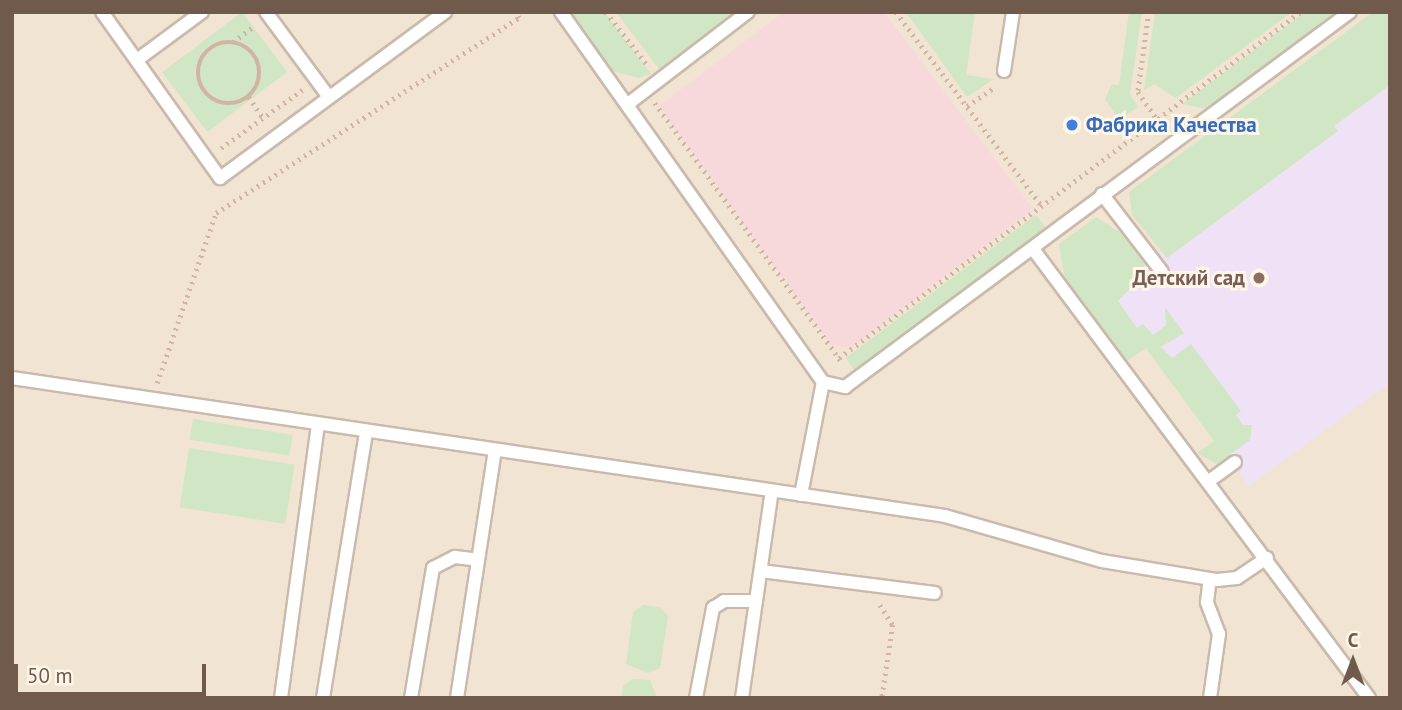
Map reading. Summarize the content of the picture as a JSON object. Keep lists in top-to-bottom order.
{
  "places": ["Фабрика Качества", "Детский сад"],
  "scale_bar": "50 m",
  "north": "top"
}
